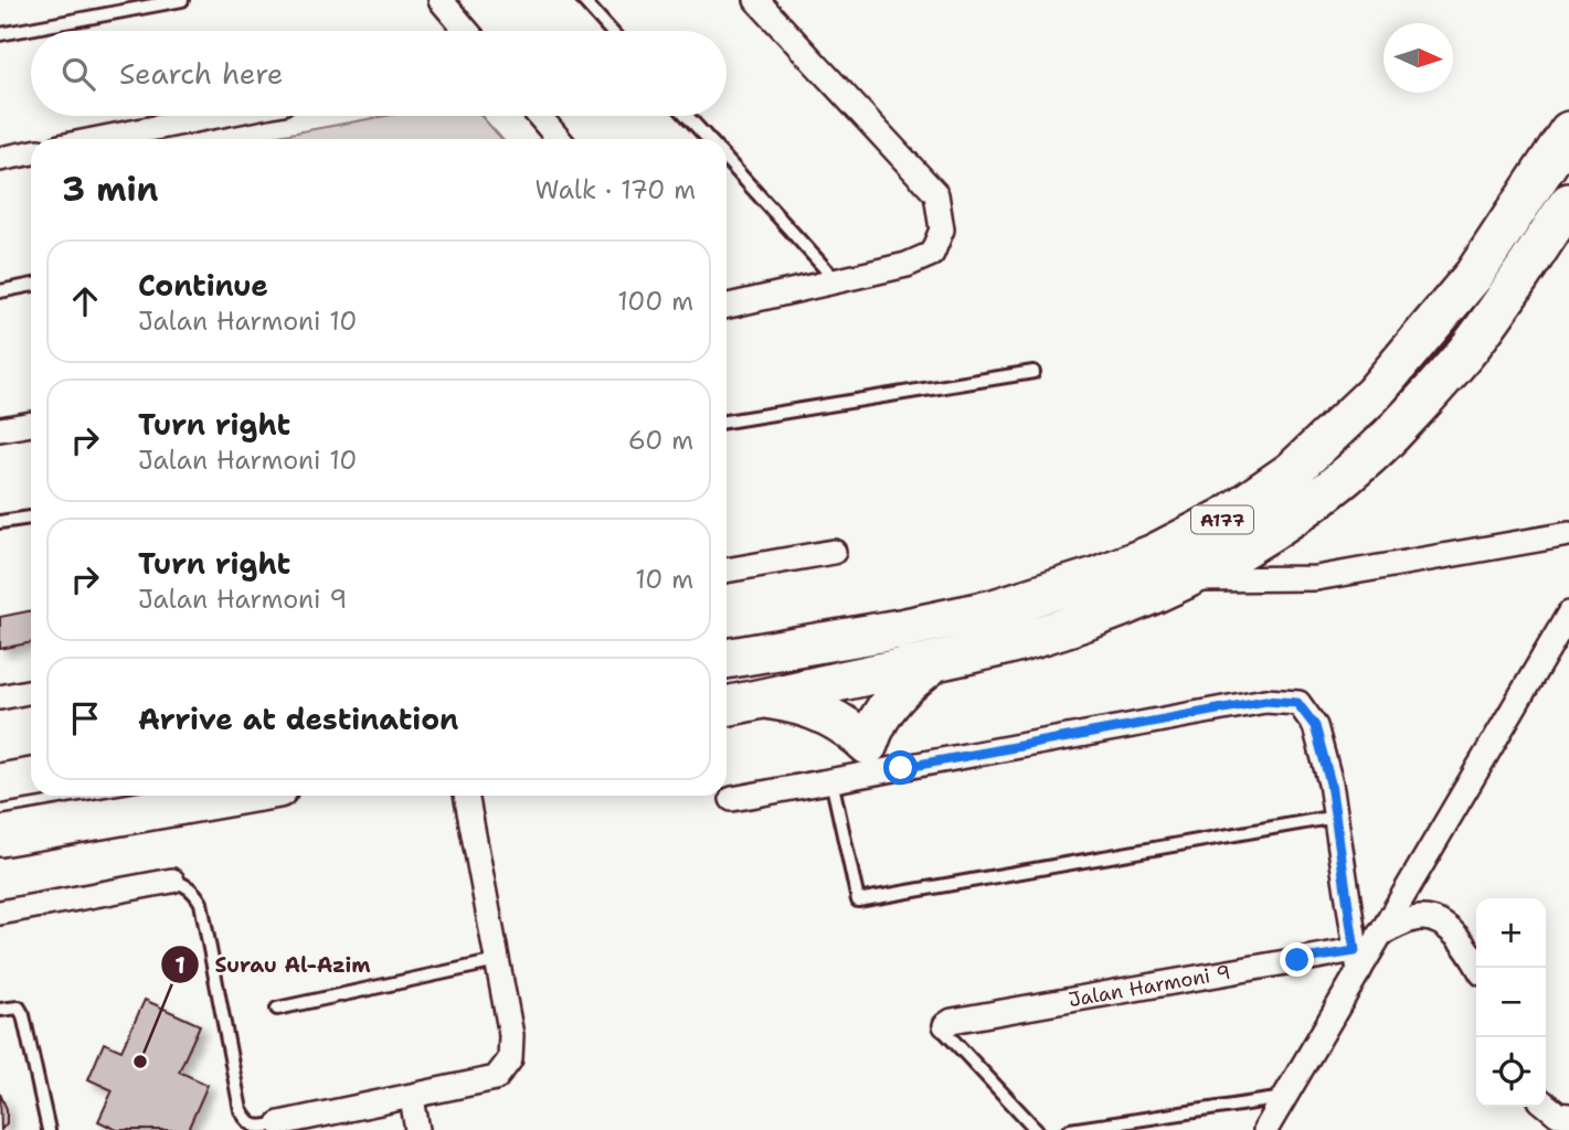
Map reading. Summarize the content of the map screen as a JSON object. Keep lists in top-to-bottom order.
{
  "streets": {
    "highway": ["A177"],
    "street": ["Jalan Harmoni 9"]
  },
  "places": ["Surau Al-Azim"],
  "north": "right",
  "page": {
    "search": "Search here",
    "heading": ["3 min", "Walk · 170 m"],
    "list": [
      ["Continue", "Jalan Harmoni 10", "100 m"],
      ["Turn right", "Jalan Harmoni 10", "60 m"],
      ["Turn right", "Jalan Harmoni 9", "10 m"],
      "Arrive at destination"
    ],
    "map_buttons": ["+", "−"]
  }
}
